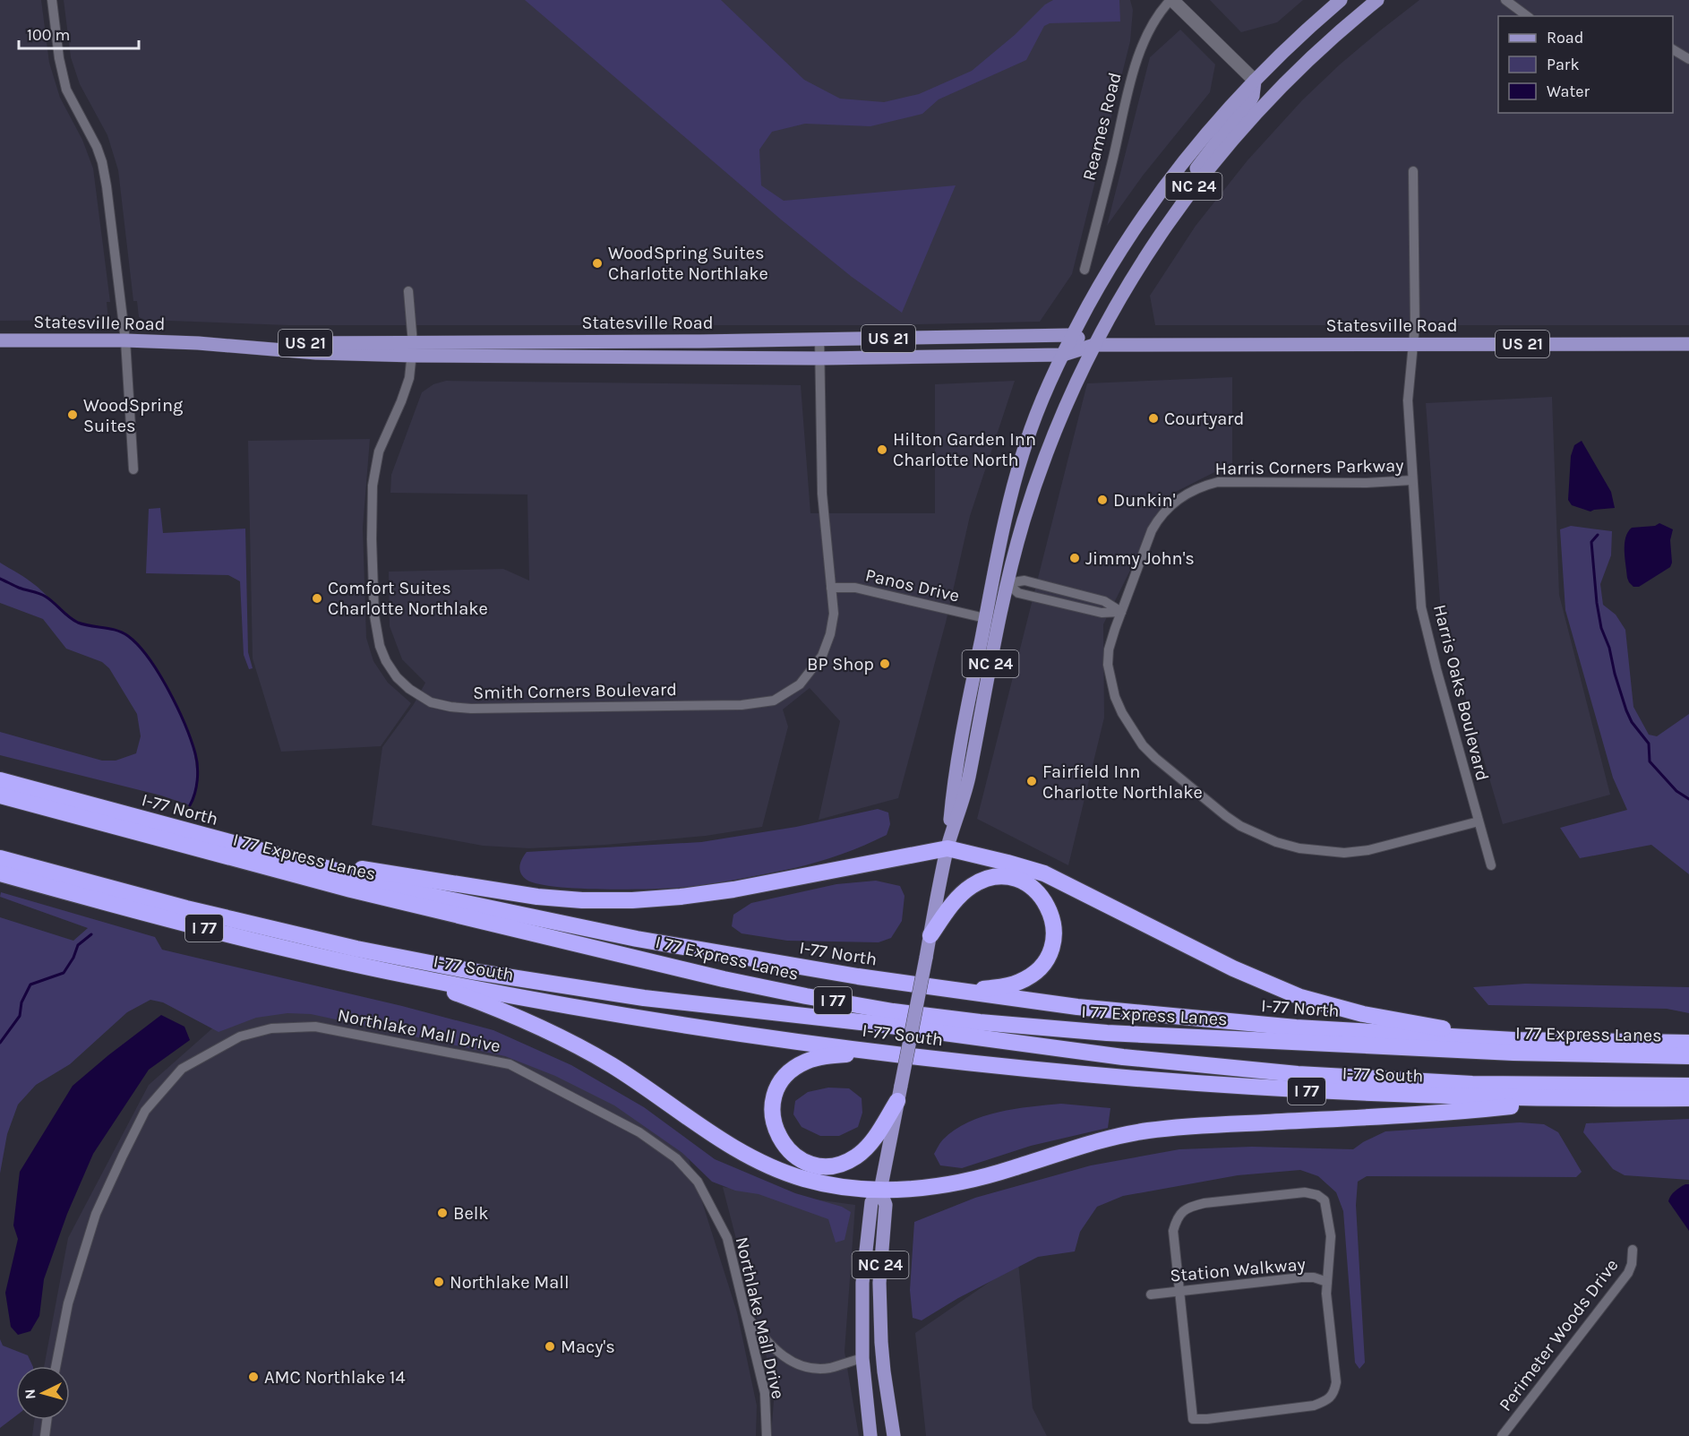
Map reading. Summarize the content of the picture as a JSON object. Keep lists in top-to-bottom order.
{
  "streets": {
    "highway": [
      "I-77 North",
      "I 77 Express Lanes",
      "I 77",
      "I-77 South"
    ],
    "main road": [
      "Reames Road",
      "NC 24",
      "Statesville Road",
      "US 21"
    ],
    "street": [
      "Harris Corners Parkway",
      "Panos Drive",
      "Smith Corners Boulevard",
      "Harris Oaks Boulevard",
      "Northlake Mall Drive",
      "Station Walkway",
      "Perimeter Woods Drive"
    ]
  },
  "crossings": [
    ["Reames Road", "NC 24"],
    ["NC 24", "Statesville Road"],
    ["NC 24", "Panos Drive"],
    ["Statesville Road", "Smith Corners Boulevard"],
    ["Statesville Road", "Harris Oaks Boulevard"],
    ["Harris Corners Parkway", "Harris Oaks Boulevard"],
    ["Panos Drive", "Smith Corners Boulevard"]
  ],
  "places": [
    "WoodSpring Suites Charlotte Northlake",
    "WoodSpring Suites",
    "Courtyard",
    "Hilton Garden Inn Charlotte North",
    "Dunkin'",
    "Jimmy John's",
    "Comfort Suites Charlotte Northlake",
    "BP Shop",
    "Fairfield Inn Charlotte Northlake",
    "Belk",
    "Northlake Mall",
    "Macy's",
    "AMC Northlake 14"
  ],
  "legend": ["Road", "Park", "Water"],
  "scale_bar": "100 m",
  "north": "left"
}
